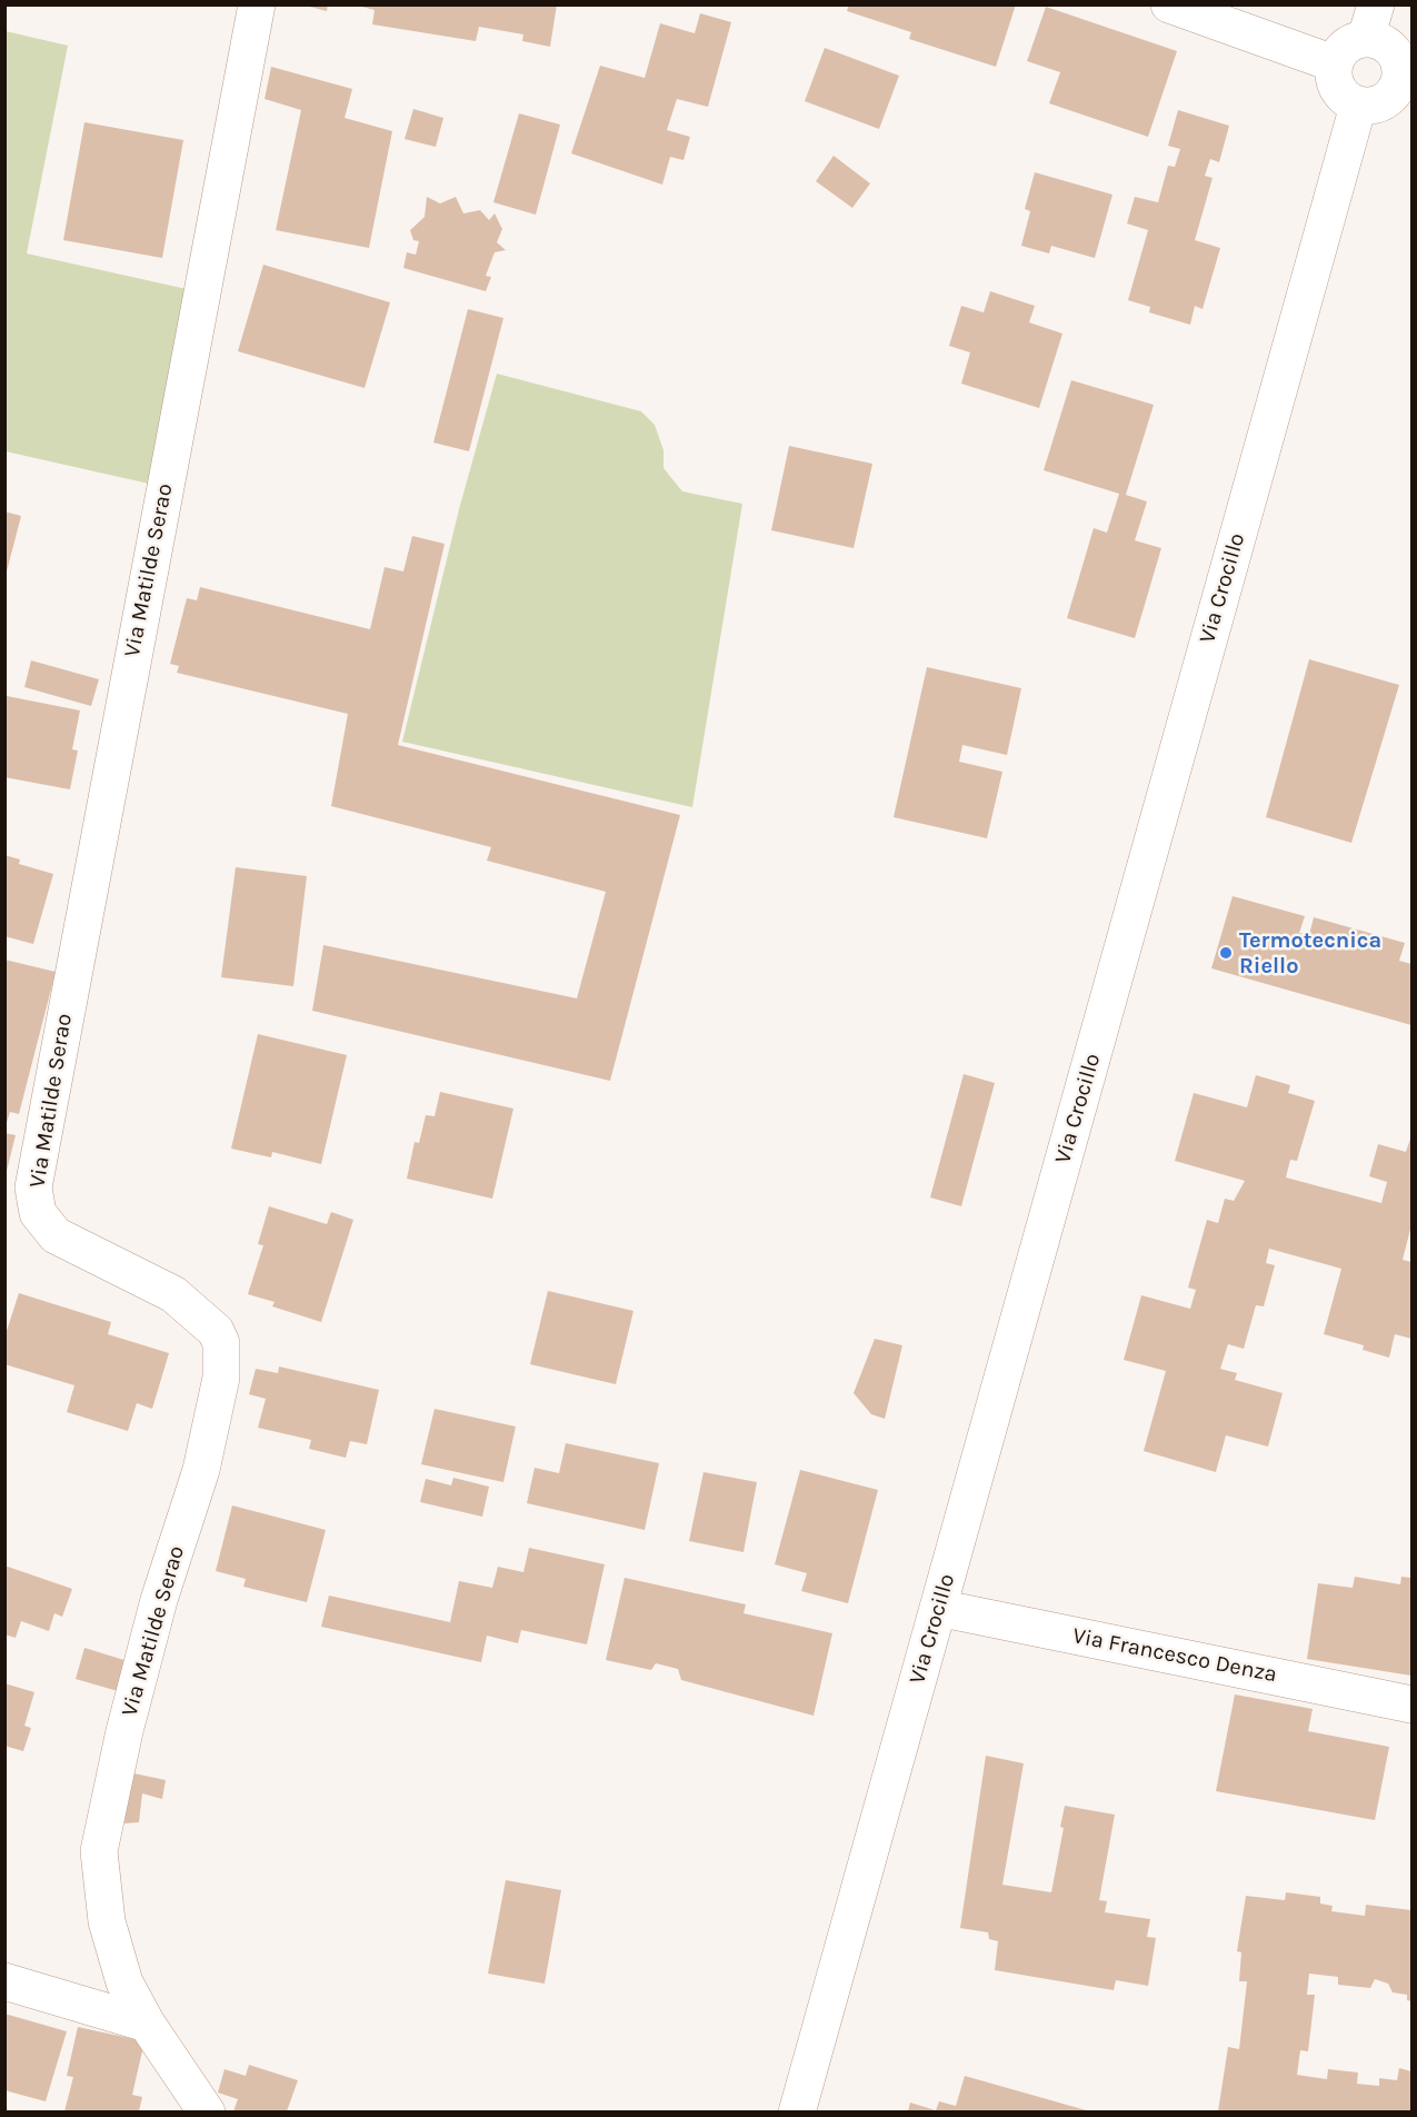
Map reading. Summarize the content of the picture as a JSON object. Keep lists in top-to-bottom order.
{
  "streets": {
    "street": ["Via Matilde Serao", "Via Crocillo", "Via Francesco Denza"]
  },
  "crossings": [
    ["Via Crocillo", "Via Francesco Denza"]
  ],
  "places": ["Termotecnica Riello"]
}
